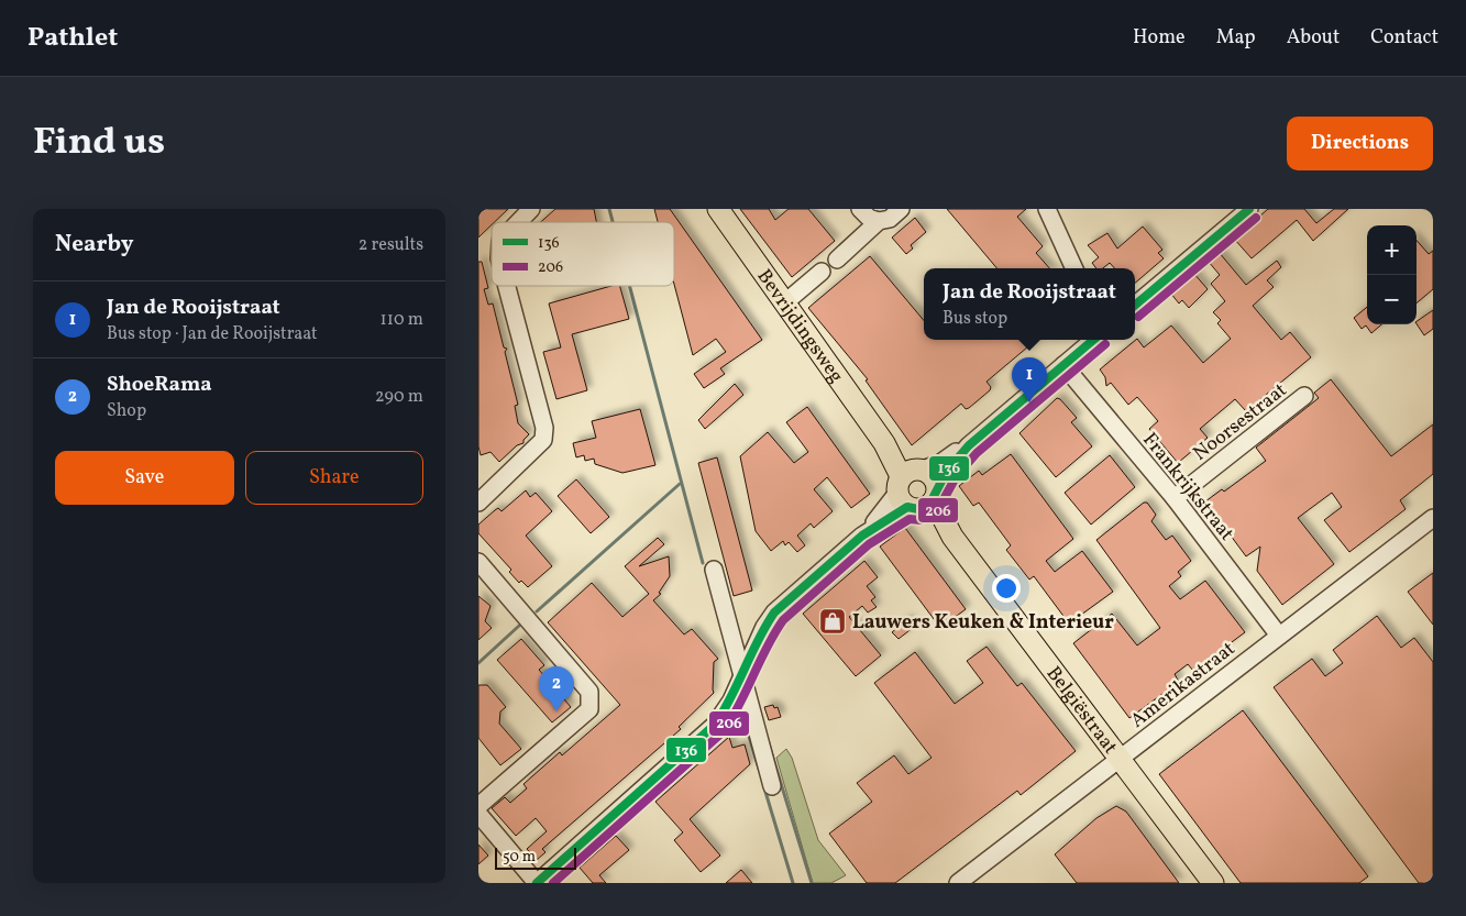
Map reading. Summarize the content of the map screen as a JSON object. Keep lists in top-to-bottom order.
{
  "streets": {
    "main road": ["Bevrijdingsweg", "Belgiëstraat"],
    "street": ["Noorsestraat", "Frankrijkstraat", "Amerikastraat"]
  },
  "crossings": [
    ["Bevrijdingsweg", "Belgiëstraat"],
    ["Noorsestraat", "Frankrijkstraat"],
    ["Frankrijkstraat", "Amerikastraat"],
    ["Amerikastraat", "Belgiëstraat"]
  ],
  "places": {
    "shop": ["Lauwers Keuken & Interieur"]
  },
  "lines": ["transit line 136", "transit line 206"],
  "legend": ["136", "206"],
  "scale_bar": "50 m",
  "page": {
    "header": "Pathlet",
    "nav": [
      "Home",
      "Map",
      "About",
      "Contact"
    ],
    "title": "Find us",
    "buttons": [
      "Directions",
      ["Save", "Share"]
    ],
    "heading": ["Nearby", "2 results"],
    "map_buttons": ["+", "−"],
    "popup": ["Jan de Rooijstraat", "Bus stop"],
    "list": [
      {
        "mark": "1",
        "name": "Jan de Rooijstraat",
        "note": "Bus stop · Jan de Rooijstraat",
        "value": "110 m"
      },
      {
        "mark": "2",
        "name": "ShoeRama",
        "note": "Shop",
        "value": "290 m"
      }
    ],
    "pins": ["1", "2"],
    "scale": "50 m"
  }
}
